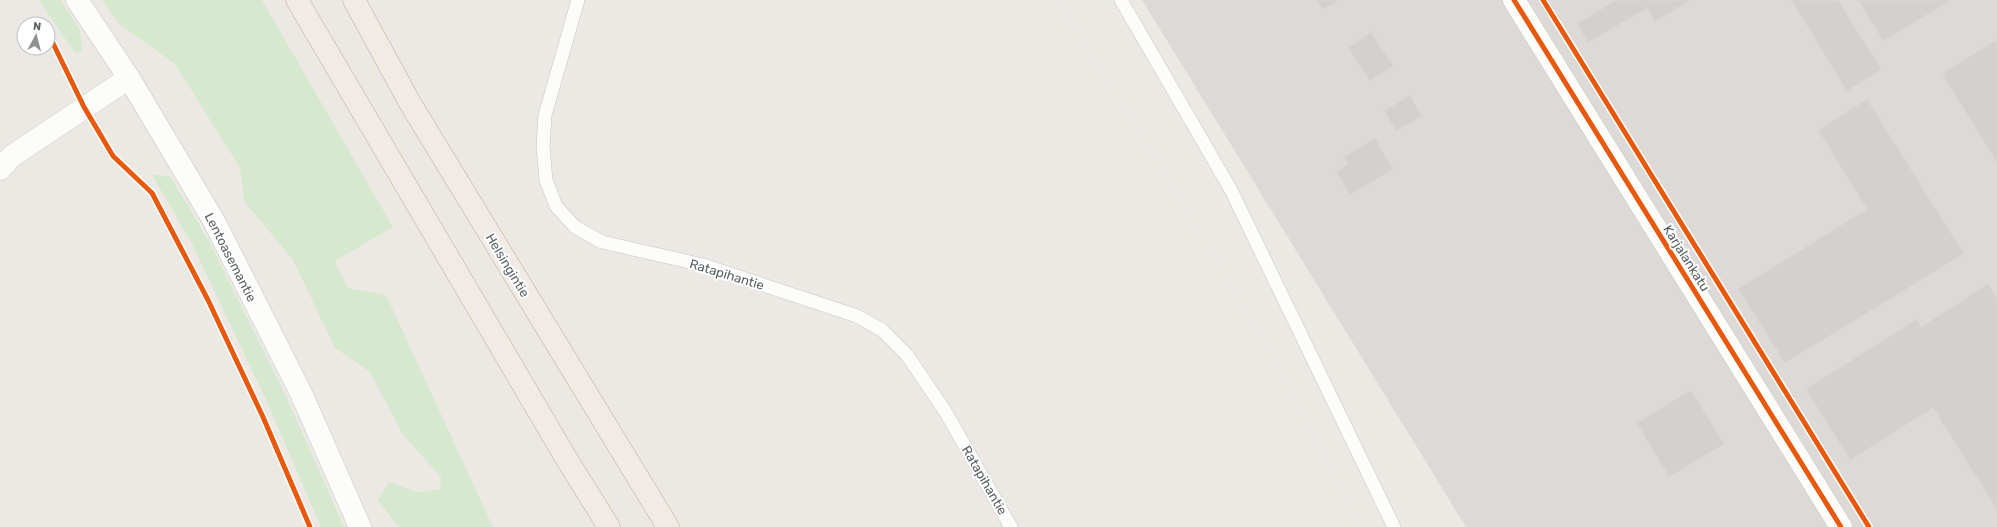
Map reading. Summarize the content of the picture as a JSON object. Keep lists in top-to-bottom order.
{
  "streets": {
    "highway": ["Helsingintie"],
    "street": ["Lentoasemantie", "Karjalankatu"],
    "lane": ["Ratapihantie"]
  },
  "north": "top"
}
